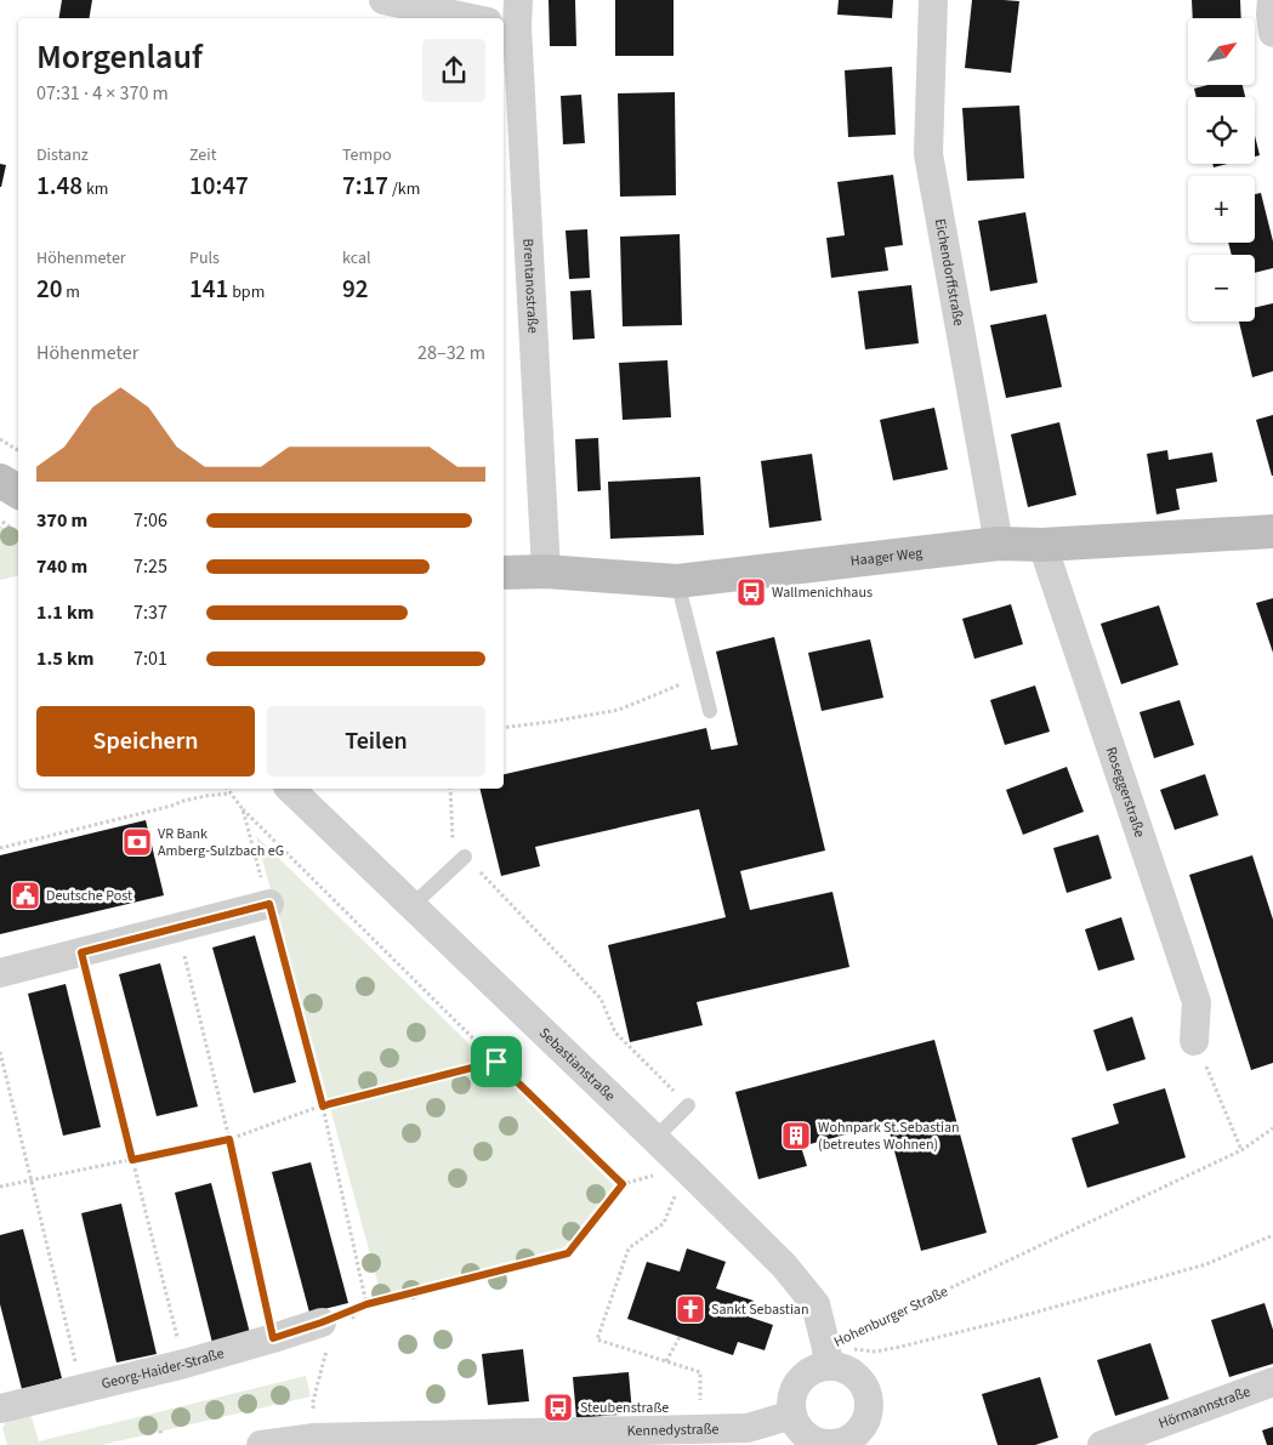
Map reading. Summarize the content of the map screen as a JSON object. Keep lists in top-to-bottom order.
{
  "streets": {
    "street": [
      "Eichendorffstraße",
      "Brentanostraße",
      "Haager Weg",
      "Roseggerstraße",
      "Sebastianstraße",
      "Georg-Haider-Straße",
      "Hörmannstraße",
      "Kennedystraße"
    ],
    "path": ["Hohenburger Straße"]
  },
  "crossings": [
    ["Eichendorffstraße", "Haager Weg"],
    ["Brentanostraße", "Haager Weg"],
    ["Haager Weg", "Roseggerstraße"],
    ["Sebastianstraße", "Hohenburger Straße"],
    ["Sebastianstraße", "Kennedystraße"],
    ["Hohenburger Straße", "Kennedystraße"]
  ],
  "places": {
    "bus stop": ["Wallmenichhaus", "Steubenstraße"],
    "bank": ["VR Bank Amberg-Sulzbach eG"],
    "public building": ["Deutsche Post"],
    "building": ["Wohnpark St.Sebastian (betreutes Wohnen)"],
    "church": ["Sankt Sebastian"]
  },
  "north": "top right",
  "page": {
    "map_buttons": ["+", "−"],
    "heading": ["Morgenlauf", "07:31 · 4 × 370 m"],
    "stats": [
      ["Distanz", "1.48 km"],
      ["Zeit", "10:47"],
      ["Tempo", "7:17 /km"],
      ["Höhenmeter", "20 m"],
      ["Puls", "141 bpm"],
      ["kcal", "92"]
    ],
    "chart": ["Höhenmeter", "28–32 m"],
    "list": [
      {
        "name": "370 m",
        "note": "7:06"
      },
      {
        "name": "740 m",
        "note": "7:25"
      },
      {
        "name": "1.1 km",
        "note": "7:37"
      },
      {
        "name": "1.5 km",
        "note": "7:01"
      }
    ],
    "buttons": ["Speichern", "Teilen"]
  }
}
